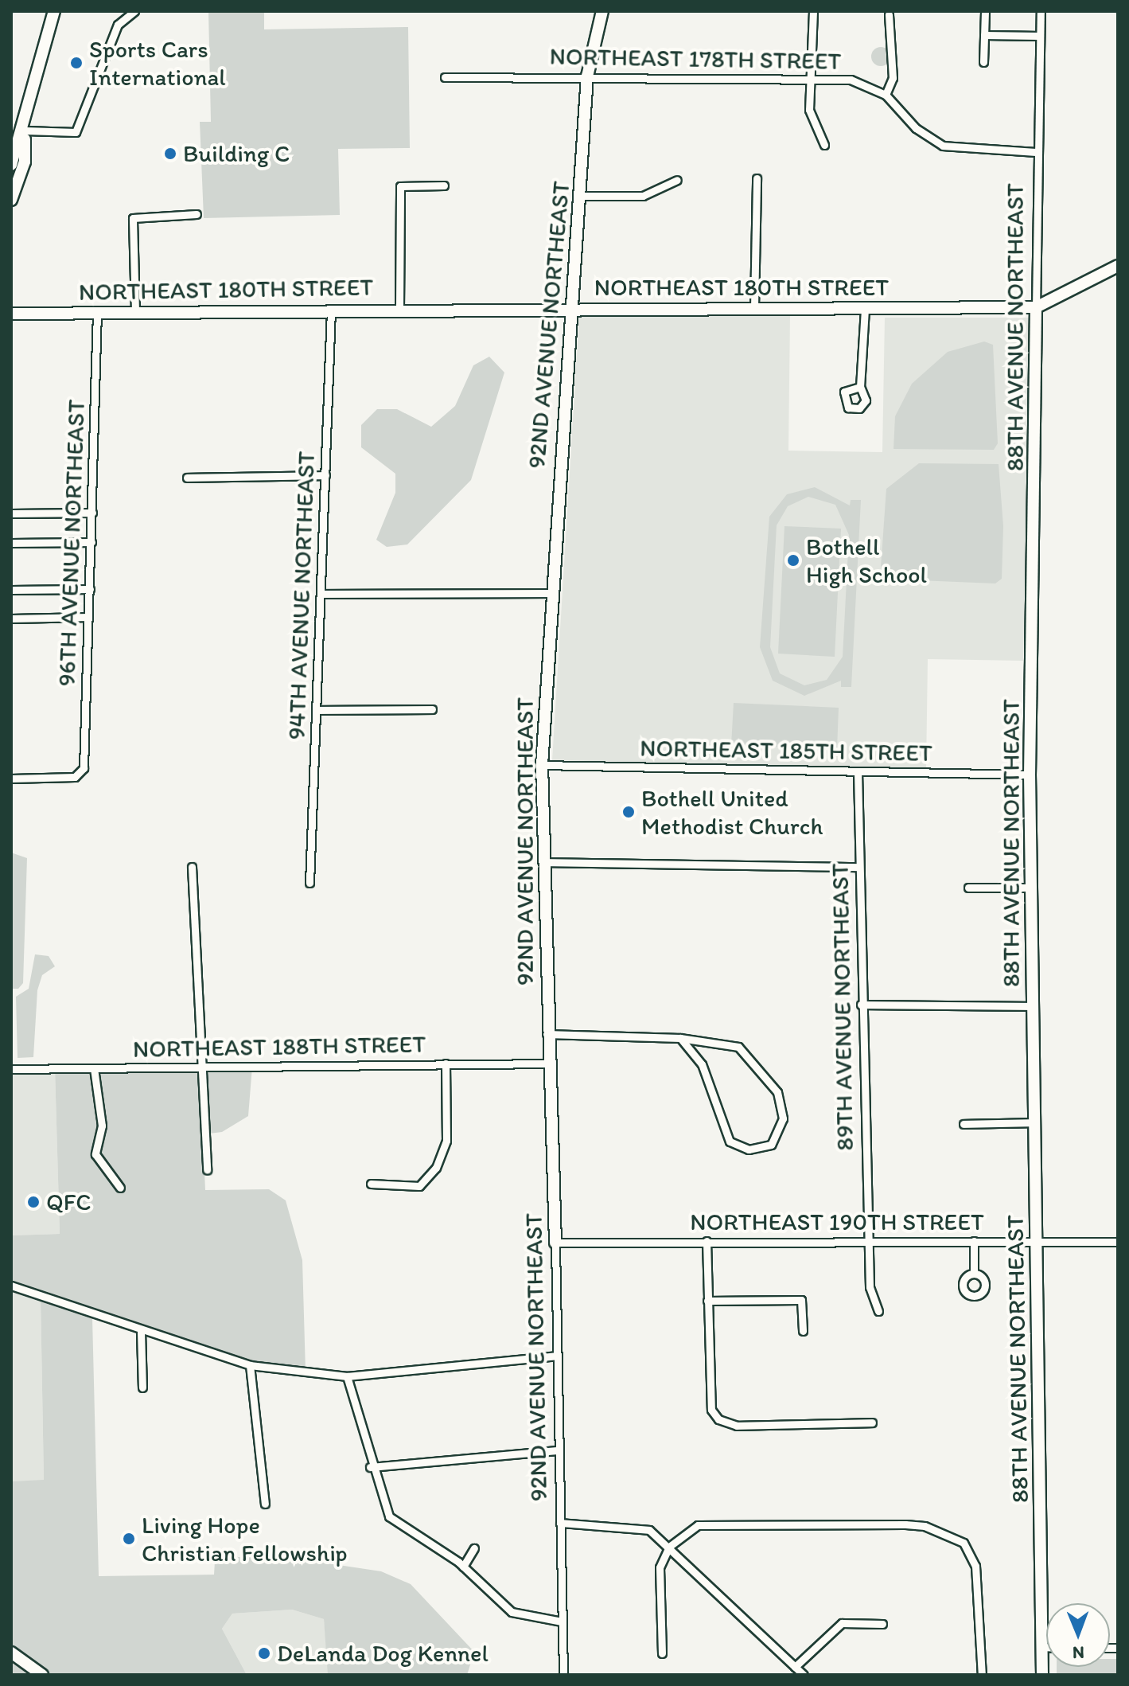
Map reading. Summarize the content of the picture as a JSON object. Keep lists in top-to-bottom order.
{
  "streets": {
    "street": [
      "NORTHEAST 178TH STREET",
      "NORTHEAST 180TH STREET",
      "92ND AVENUE NORTHEAST",
      "88TH AVENUE NORTHEAST",
      "96TH AVENUE NORTHEAST",
      "94TH AVENUE NORTHEAST",
      "NORTHEAST 185TH STREET",
      "89TH AVENUE NORTHEAST",
      "NORTHEAST 188TH STREET",
      "NORTHEAST 190TH STREET"
    ]
  },
  "crossings": [
    ["NORTHEAST 178TH STREET", "92ND AVENUE NORTHEAST"],
    ["NORTHEAST 178TH STREET", "88TH AVENUE NORTHEAST"],
    ["NORTHEAST 180TH STREET", "92ND AVENUE NORTHEAST"],
    ["NORTHEAST 180TH STREET", "88TH AVENUE NORTHEAST"],
    ["NORTHEAST 180TH STREET", "96TH AVENUE NORTHEAST"],
    ["NORTHEAST 180TH STREET", "94TH AVENUE NORTHEAST"],
    ["92ND AVENUE NORTHEAST", "NORTHEAST 185TH STREET"],
    ["92ND AVENUE NORTHEAST", "NORTHEAST 188TH STREET"],
    ["92ND AVENUE NORTHEAST", "NORTHEAST 190TH STREET"],
    ["88TH AVENUE NORTHEAST", "NORTHEAST 185TH STREET"],
    ["88TH AVENUE NORTHEAST", "NORTHEAST 190TH STREET"],
    ["NORTHEAST 185TH STREET", "89TH AVENUE NORTHEAST"],
    ["89TH AVENUE NORTHEAST", "NORTHEAST 190TH STREET"]
  ],
  "places": [
    "Sports Cars International",
    "Building C",
    "Bothell High School",
    "Bothell United Methodist Church",
    "QFC",
    "Living Hope Christian Fellowship",
    "DeLanda Dog Kennel"
  ],
  "north": "bottom"
}
